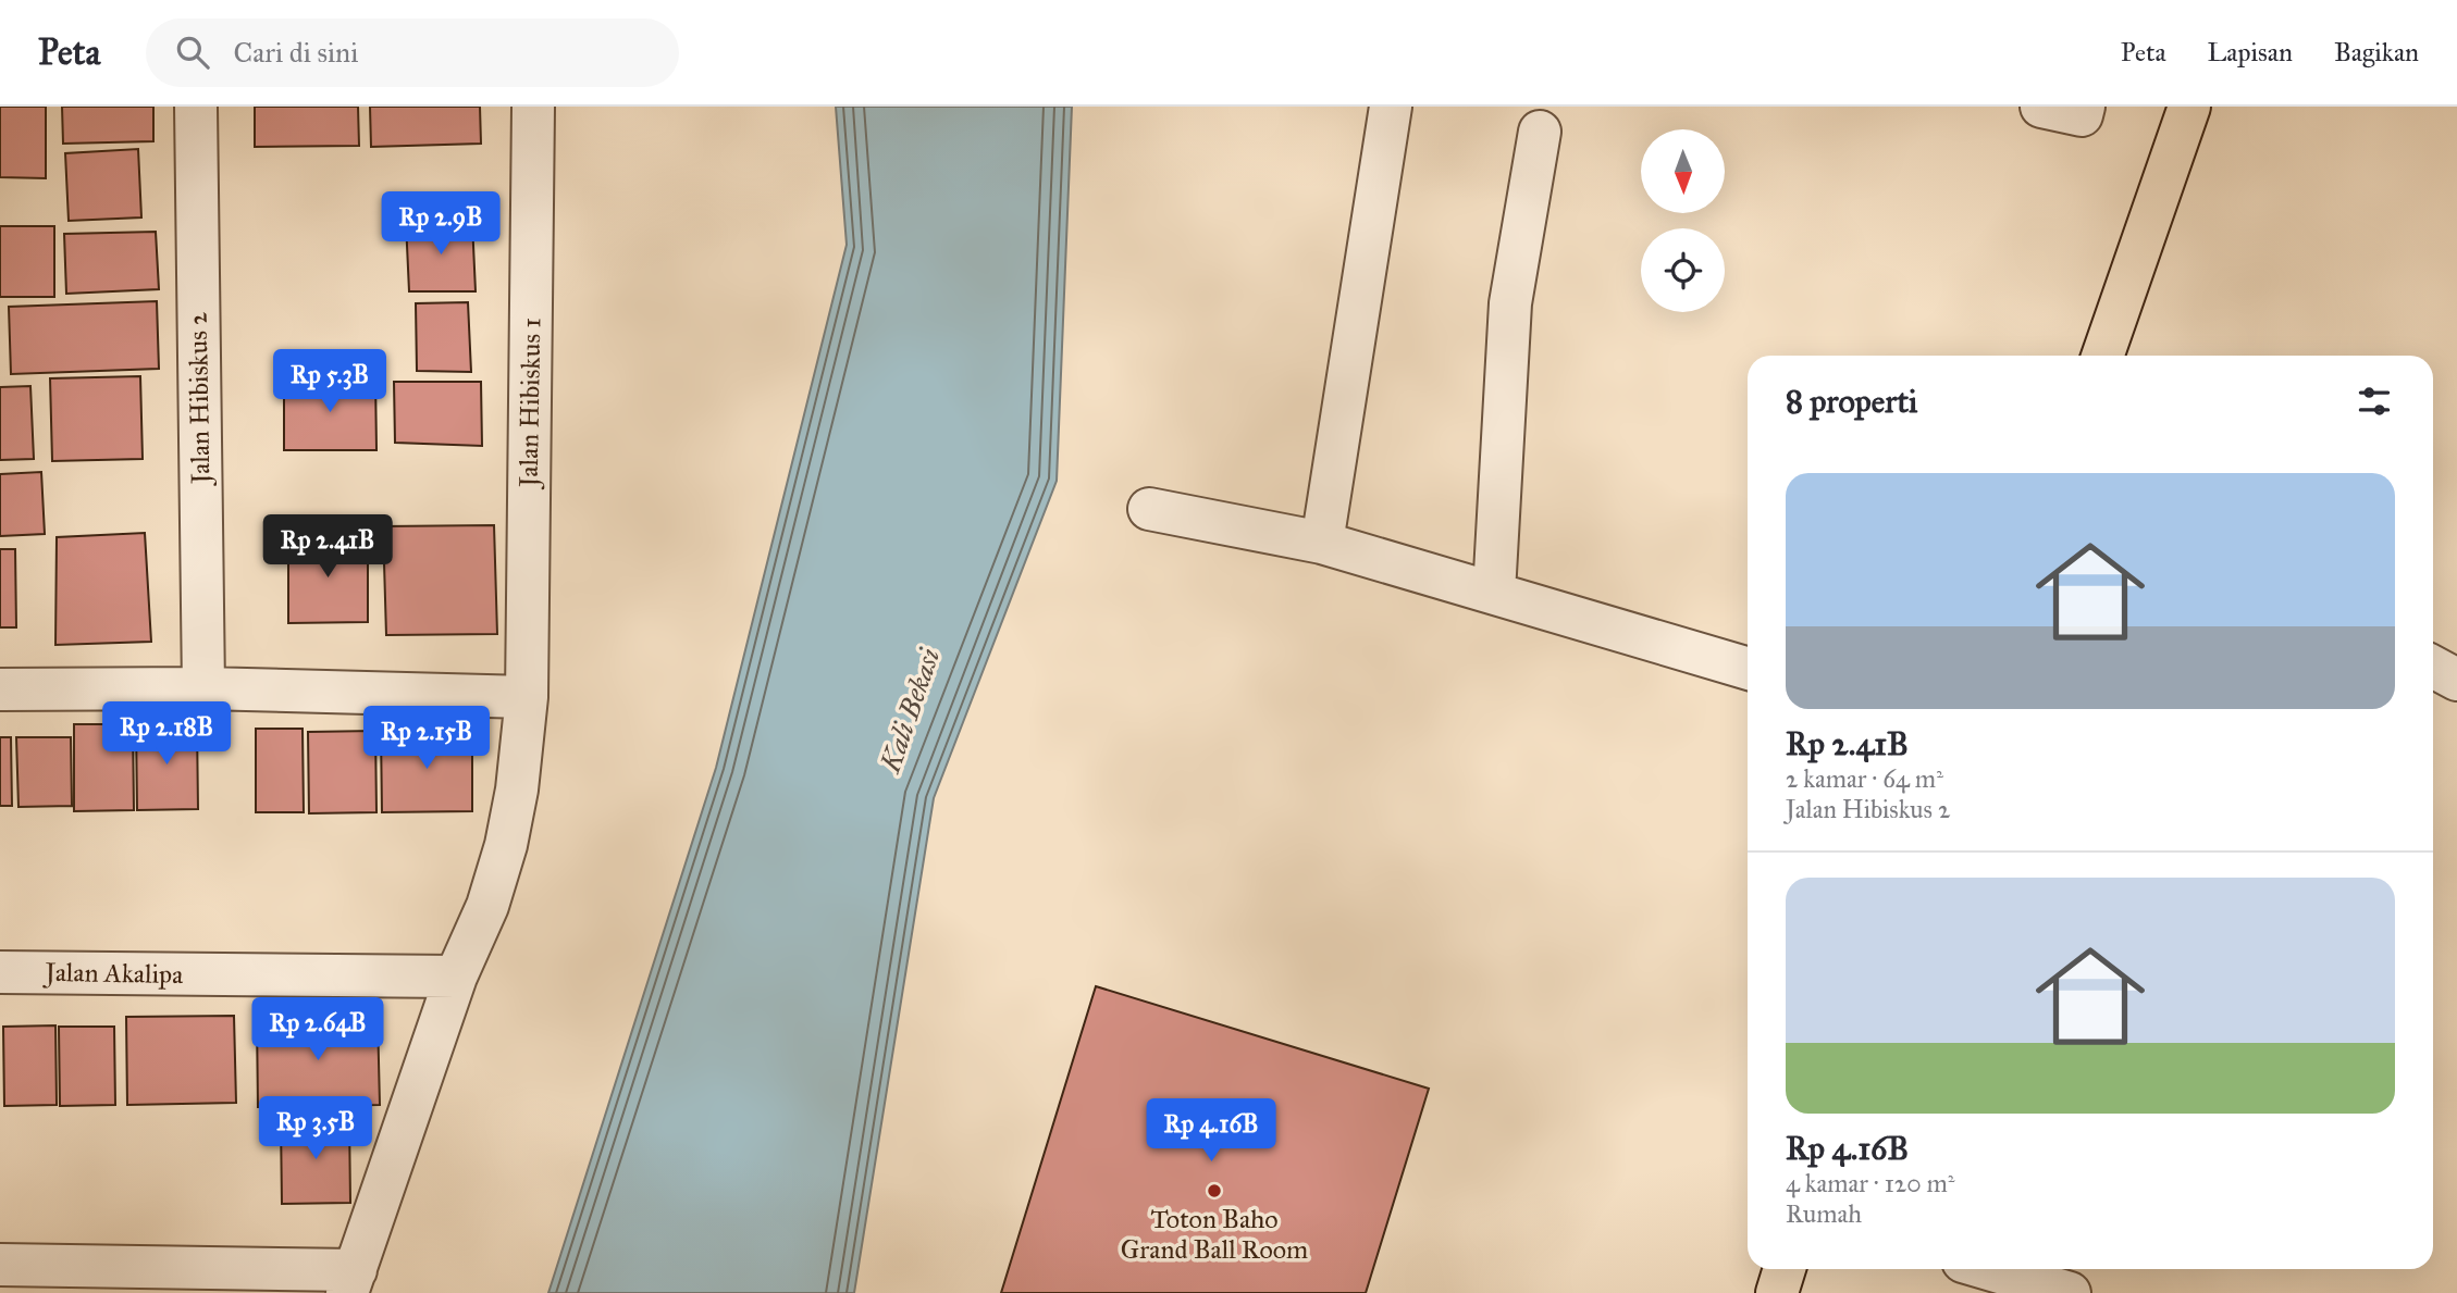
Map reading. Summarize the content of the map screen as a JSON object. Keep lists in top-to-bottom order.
{
  "streets": {
    "street": ["Jalan Hibiskus 2", "Jalan Hibiskus 1", "Jalan Akalipa"]
  },
  "crossings": [
    ["Jalan Hibiskus 1", "Jalan Akalipa"]
  ],
  "water": ["Kali Bekasi"],
  "places": ["Toton Baho Grand Ball Room"],
  "north": "bottom",
  "page": {
    "header": "Peta",
    "search": "Cari di sini",
    "nav": ["Peta", "Lapisan", "Bagikan"],
    "price": [
      "Rp 2.9B",
      "Rp 5.3B",
      "Rp 2.41B",
      "Rp 2.18B",
      "Rp 2.15B",
      "Rp 2.64B",
      "Rp 3.5B",
      "Rp 4.16B"
    ],
    "heading": "8 properti",
    "list": [
      {
        "name": "Rp 2.41B",
        "note": "2 kamar · 64 m² · Jalan Hibiskus 2"
      },
      {
        "name": "Rp 4.16B",
        "note": "4 kamar · 120 m² · Rumah"
      }
    ]
  }
}
